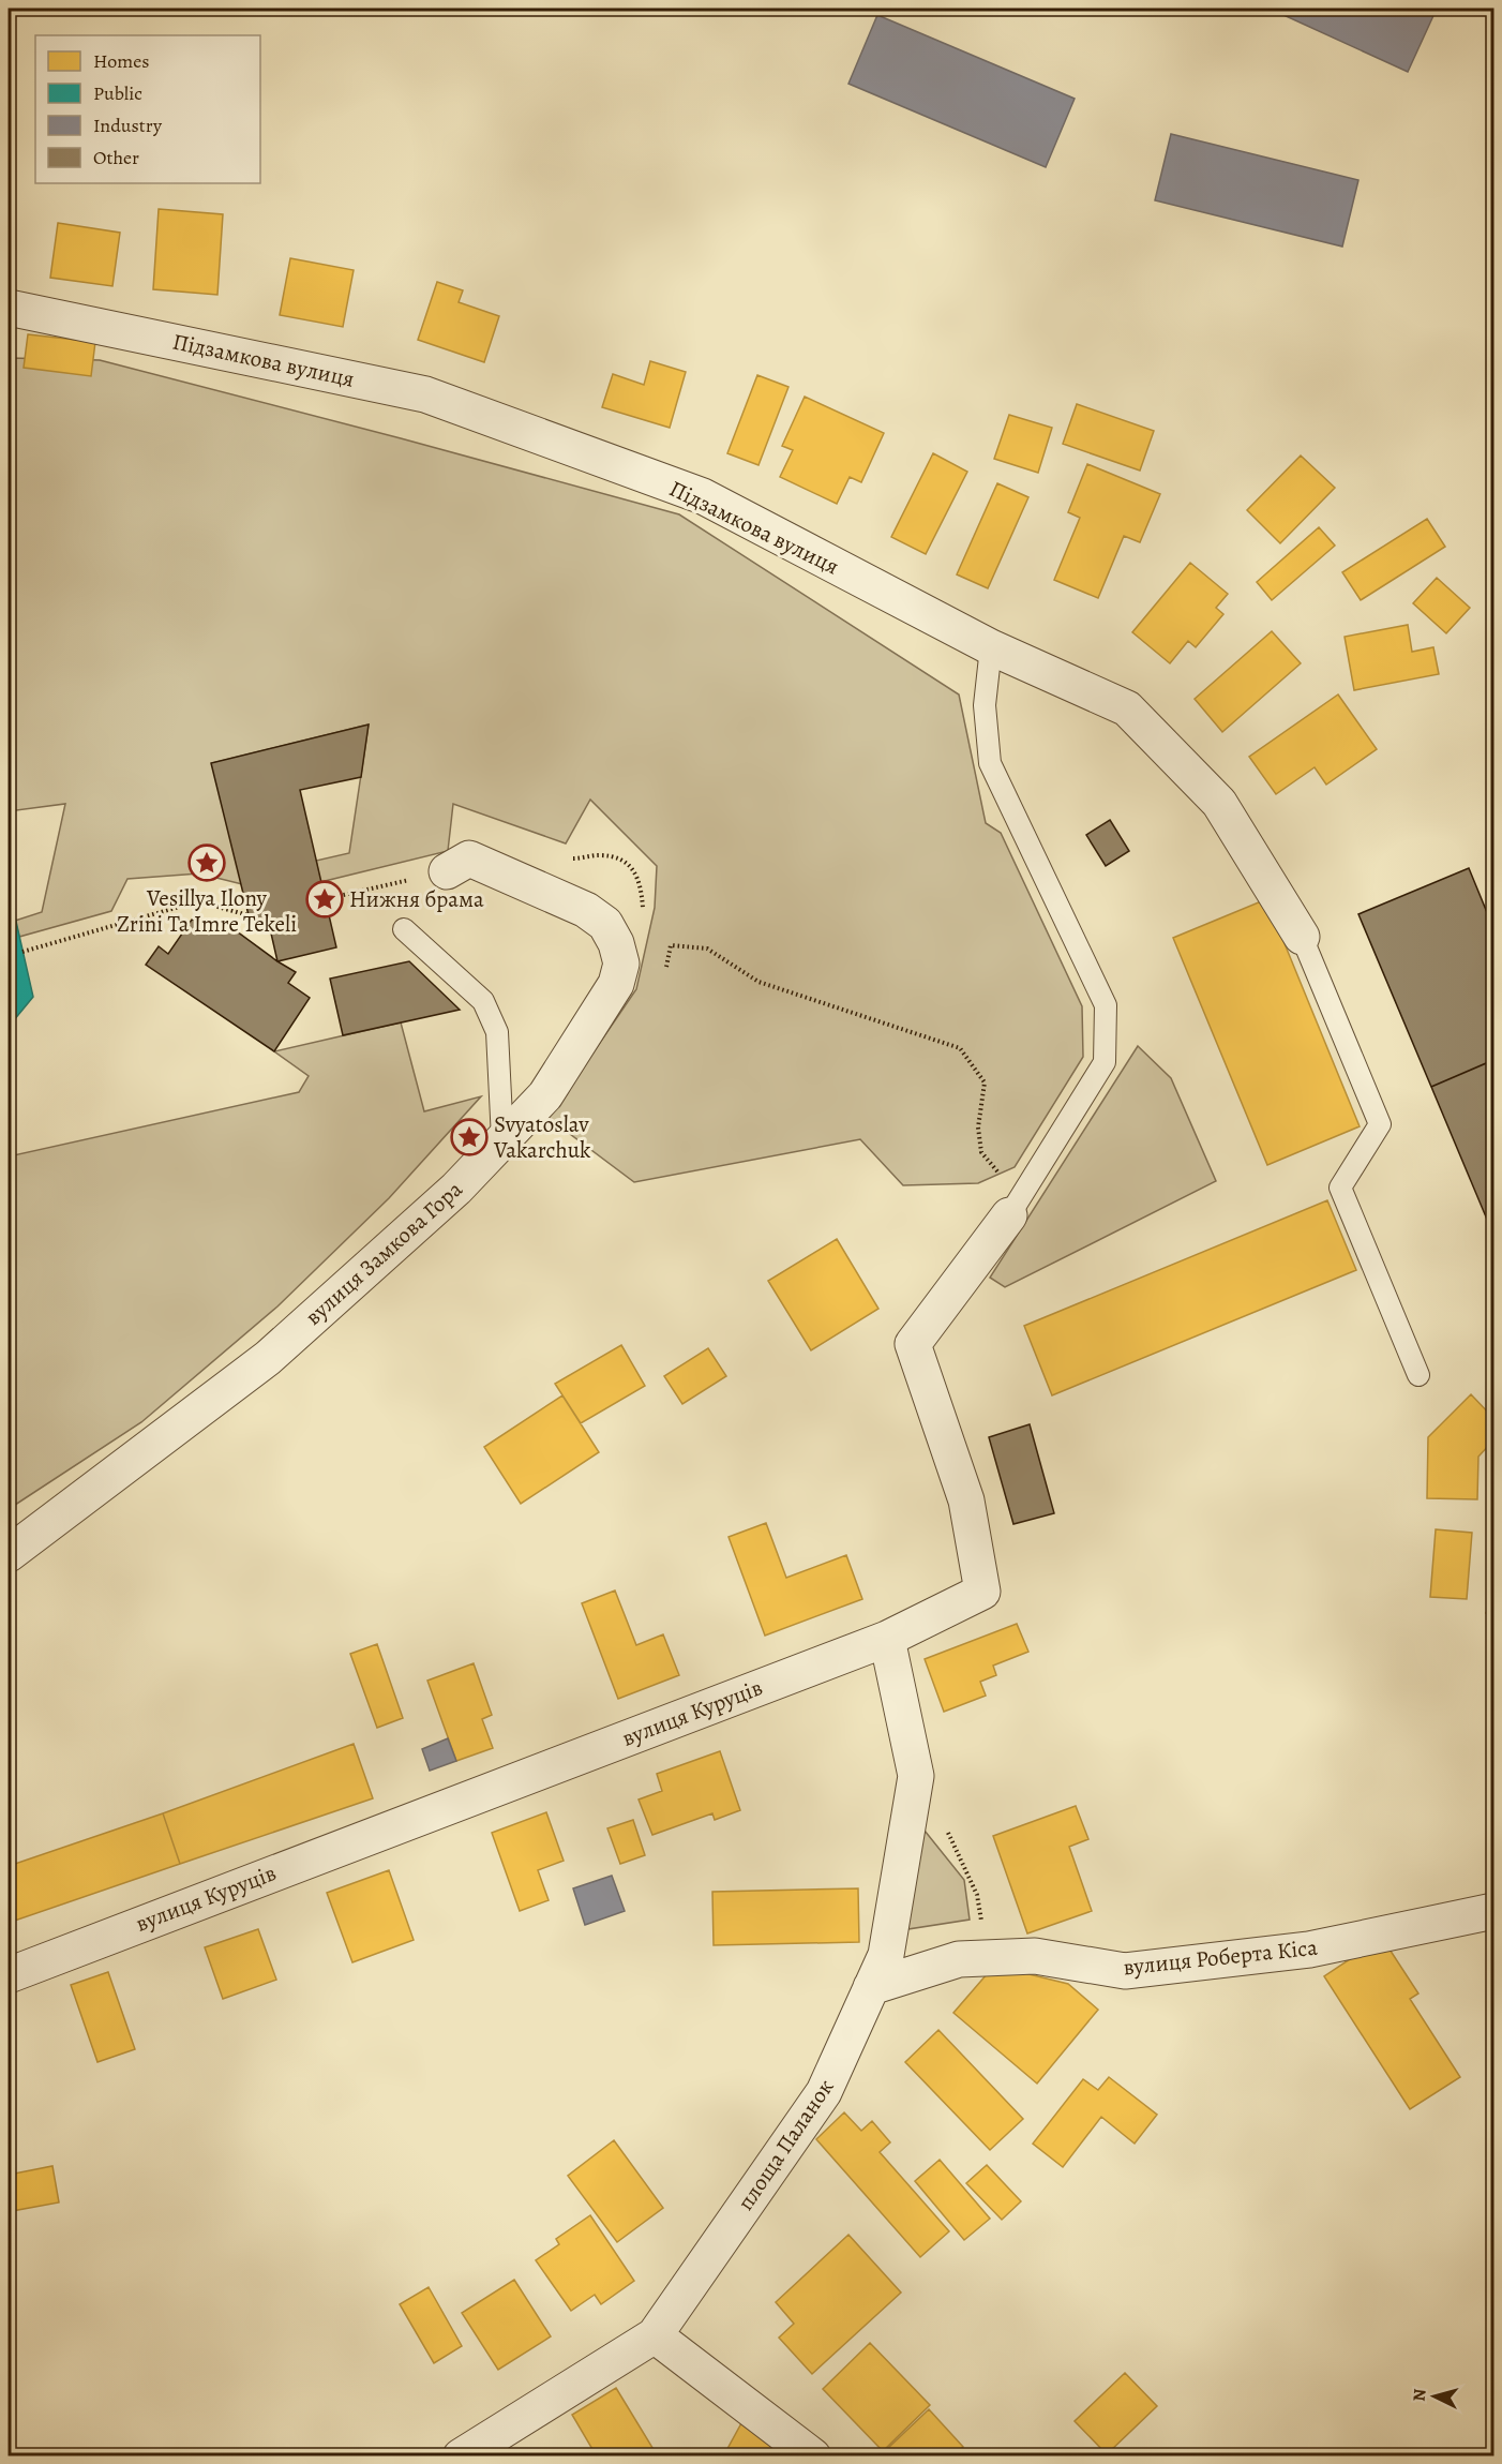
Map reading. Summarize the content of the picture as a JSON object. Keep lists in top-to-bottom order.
{
  "streets": {
    "street": [
      "Підзамкова вулиця",
      "вулиця Замкова Гора",
      "вулиця Куруців",
      "вулиця Роберта Кіса",
      "площа Паланок"
    ]
  },
  "crossings": [
    ["вулиця Куруців", "площа Паланок"],
    ["вулиця Роберта Кіса", "площа Паланок"]
  ],
  "places": {
    "place": ["Vesillya Ilony Zrini Ta Imre Tekeli", "Нижня брама", "Svyatoslav Vakarchuk"]
  },
  "legend": [
    "Homes",
    "Public",
    "Industry",
    "Other"
  ],
  "north": "left"
}
